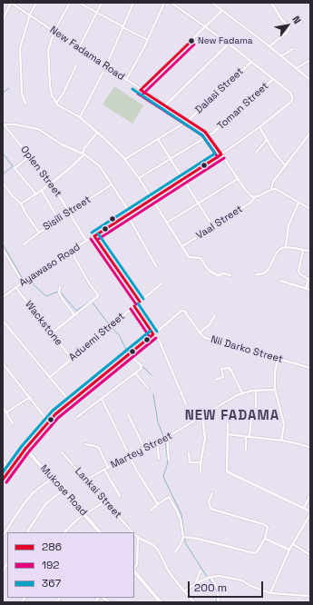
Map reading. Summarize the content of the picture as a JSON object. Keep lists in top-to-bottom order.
{
  "streets": {
    "street": [
      "New Fadama Road",
      "Dalasi Street",
      "Toman Street",
      "Oplen Street",
      "Sisili Street",
      "Vaal Street",
      "Ayawaso Road",
      "Wackstone",
      "Aduemi Street",
      "Nii Darko Street",
      "Martey Street",
      "Mukose Road",
      "Lankai Street"
    ]
  },
  "crossings": [
    ["New Fadama Road", "Dalasi Street"],
    ["New Fadama Road", "Toman Street"],
    ["New Fadama Road", "Vaal Street"],
    ["New Fadama Road", "Ayawaso Road"],
    ["Toman Street", "Ayawaso Road"],
    ["Oplen Street", "Sisili Street"],
    ["Oplen Street", "Ayawaso Road"],
    ["Ayawaso Road", "Wackstone"],
    ["Wackstone", "Aduemi Street"],
    ["Nii Darko Street", "Mukose Road"],
    ["Martey Street", "Lankai Street"]
  ],
  "districts": ["NEW FADAMA"],
  "places": ["New Fadama"],
  "lines": ["transit line 286", "transit line 192", "transit line 367"],
  "legend": ["286", "192", "367"],
  "scale_bar": "200 m",
  "north": "top right"
}
